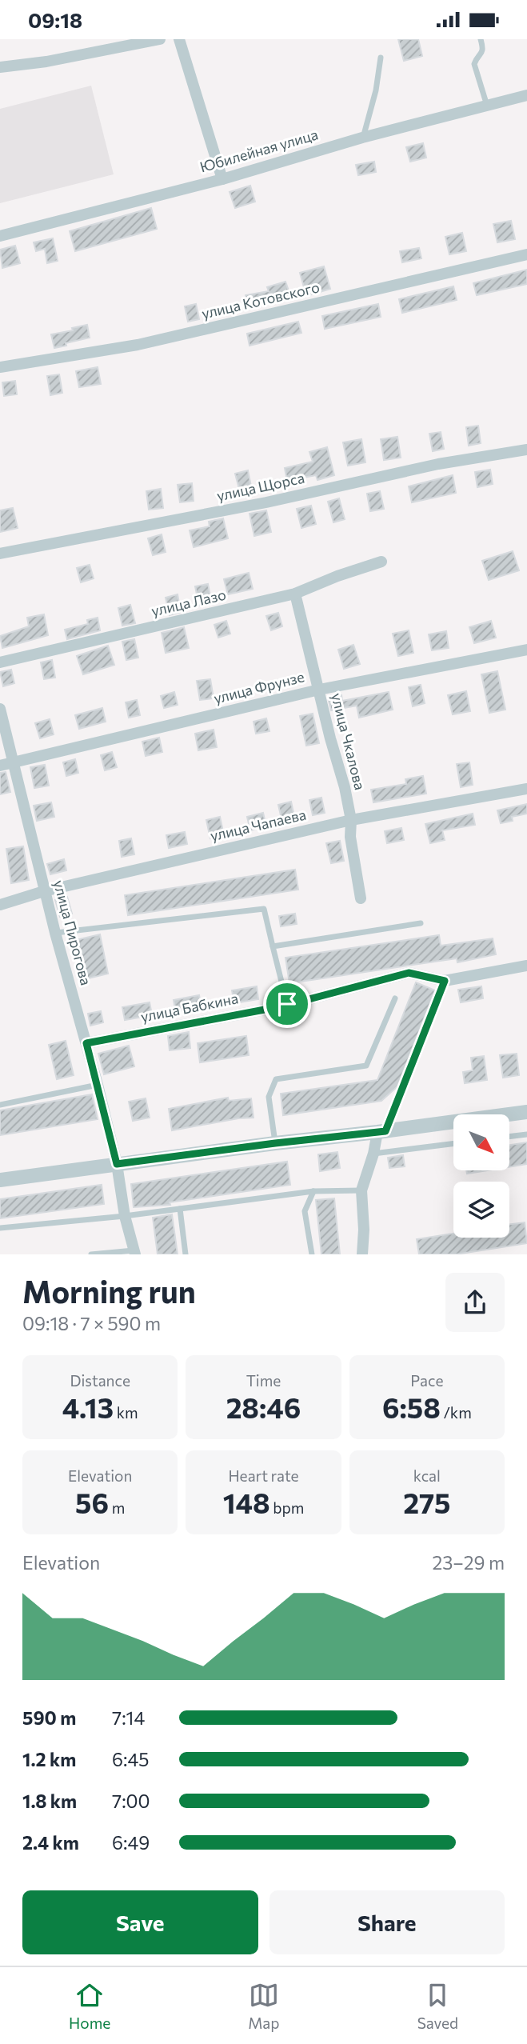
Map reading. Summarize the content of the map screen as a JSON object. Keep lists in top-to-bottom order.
{
  "streets": {
    "street": [
      "Юбилейная улица",
      "улица Котовского",
      "улица Щорса",
      "улица Лазо",
      "улица Фрунзе",
      "улица Чкалова",
      "улица Чапаева",
      "улица Пирогова",
      "улица Бабкина"
    ]
  },
  "crossings": [
    ["улица Лазо", "улица Чкалова"],
    ["улица Фрунзе", "улица Чкалова"],
    ["улица Фрунзе", "улица Пирогова"],
    ["улица Чкалова", "улица Чапаева"],
    ["улица Чапаева", "улица Пирогова"],
    ["улица Пирогова", "улица Бабкина"]
  ],
  "north": "bottom right",
  "page": {
    "status": "09:18",
    "heading": ["Morning run", "09:18 · 7 × 590 m"],
    "stats": [
      ["Distance", "4.13 km"],
      ["Time", "28:46"],
      ["Pace", "6:58 /km"],
      ["Elevation", "56 m"],
      ["Heart rate", "148 bpm"],
      ["kcal", "275"]
    ],
    "chart": ["Elevation", "23–29 m"],
    "list": [
      {
        "name": "590 m",
        "note": "7:14"
      },
      {
        "name": "1.2 km",
        "note": "6:45"
      },
      {
        "name": "1.8 km",
        "note": "7:00"
      },
      {
        "name": "2.4 km",
        "note": "6:49"
      }
    ],
    "buttons": ["Save", "Share"],
    "tabs": ["Home", "Map", "Saved"]
  }
}
